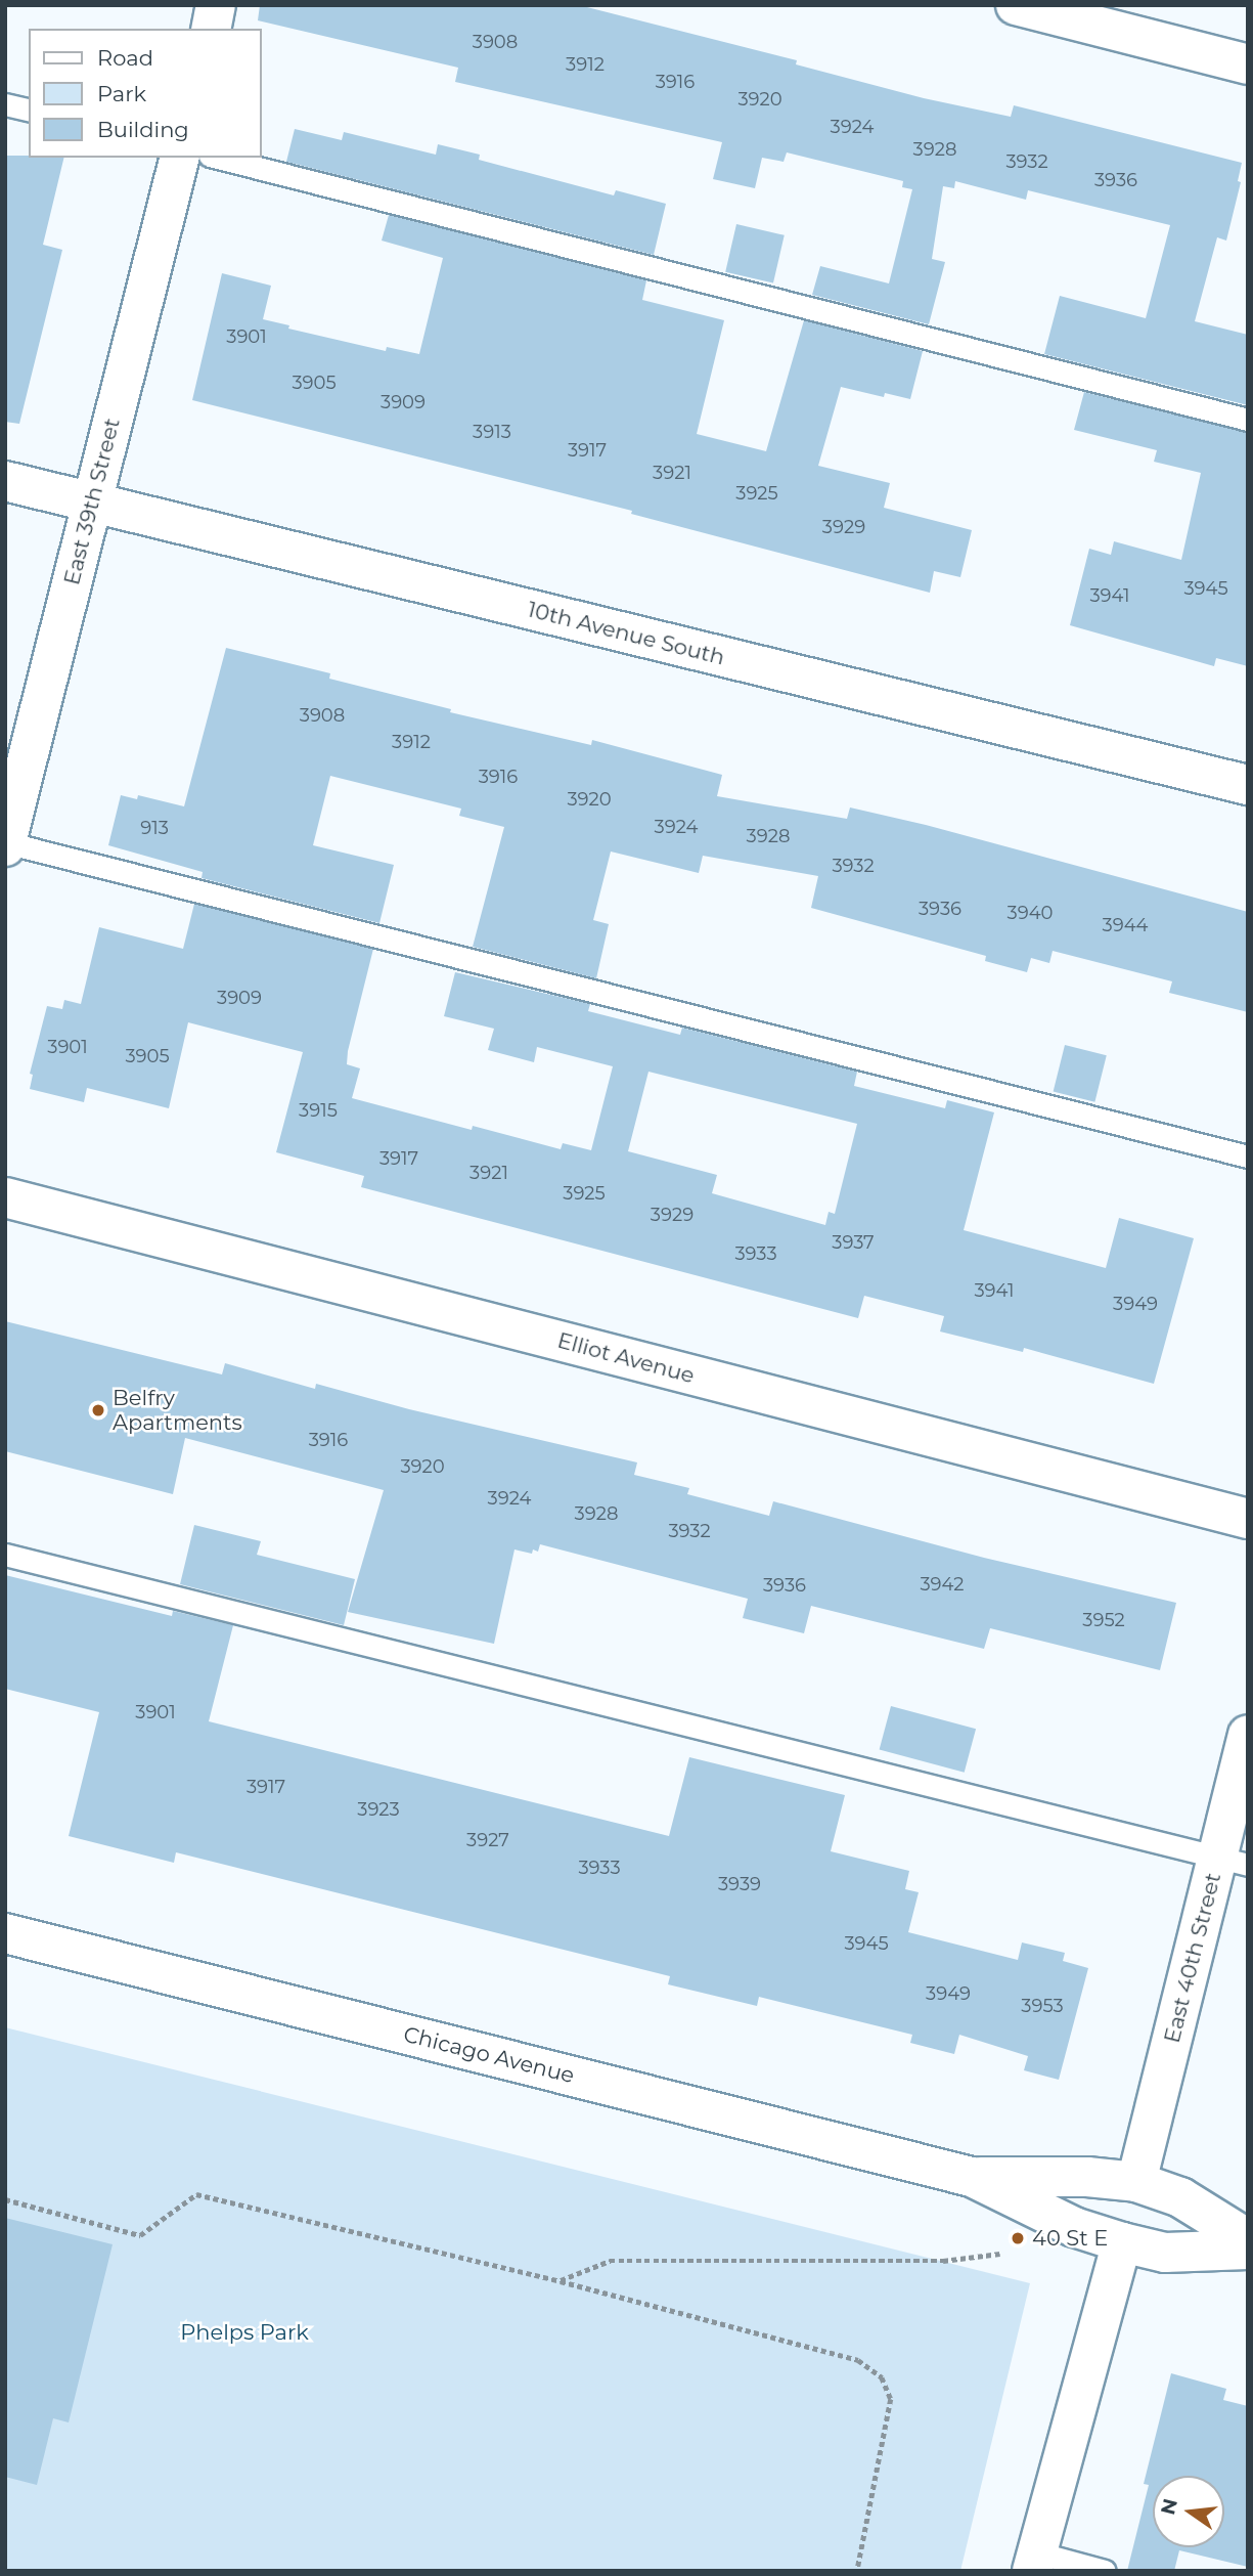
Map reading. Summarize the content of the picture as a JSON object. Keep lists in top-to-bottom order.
{
  "streets": {
    "street": [
      "East 39th Street",
      "10th Avenue South",
      "Elliot Avenue",
      "East 40th Street",
      "Chicago Avenue"
    ]
  },
  "crossings": [
    ["East 39th Street", "10th Avenue South"],
    ["East 40th Street", "Chicago Avenue"]
  ],
  "parks": ["Phelps Park"],
  "places": ["Belfry Apartments", "40 St E"],
  "house_numbers": [
    "3908",
    "3912",
    "3916",
    "3920",
    "3924",
    "3928",
    "3932",
    "3936",
    "3901",
    "3905",
    "3909",
    "3913",
    "3917",
    "3921",
    "3925",
    "3929",
    "3945",
    "3941",
    "3908",
    "3912",
    "3916",
    "3920",
    "3924",
    "913",
    "3928",
    "3932",
    "3936",
    "3940",
    "3944",
    "3909",
    "3901",
    "3905",
    "3915",
    "3917",
    "3921",
    "3925",
    "3929",
    "3937",
    "3933",
    "3941",
    "3949",
    "3916",
    "3920",
    "3924",
    "3928",
    "3932",
    "3942",
    "3936",
    "3952",
    "3901",
    "3917",
    "3923",
    "3927",
    "3933",
    "3939",
    "3945",
    "3949",
    "3953"
  ],
  "legend": ["Road", "Park", "Building"],
  "north": "left"
}
